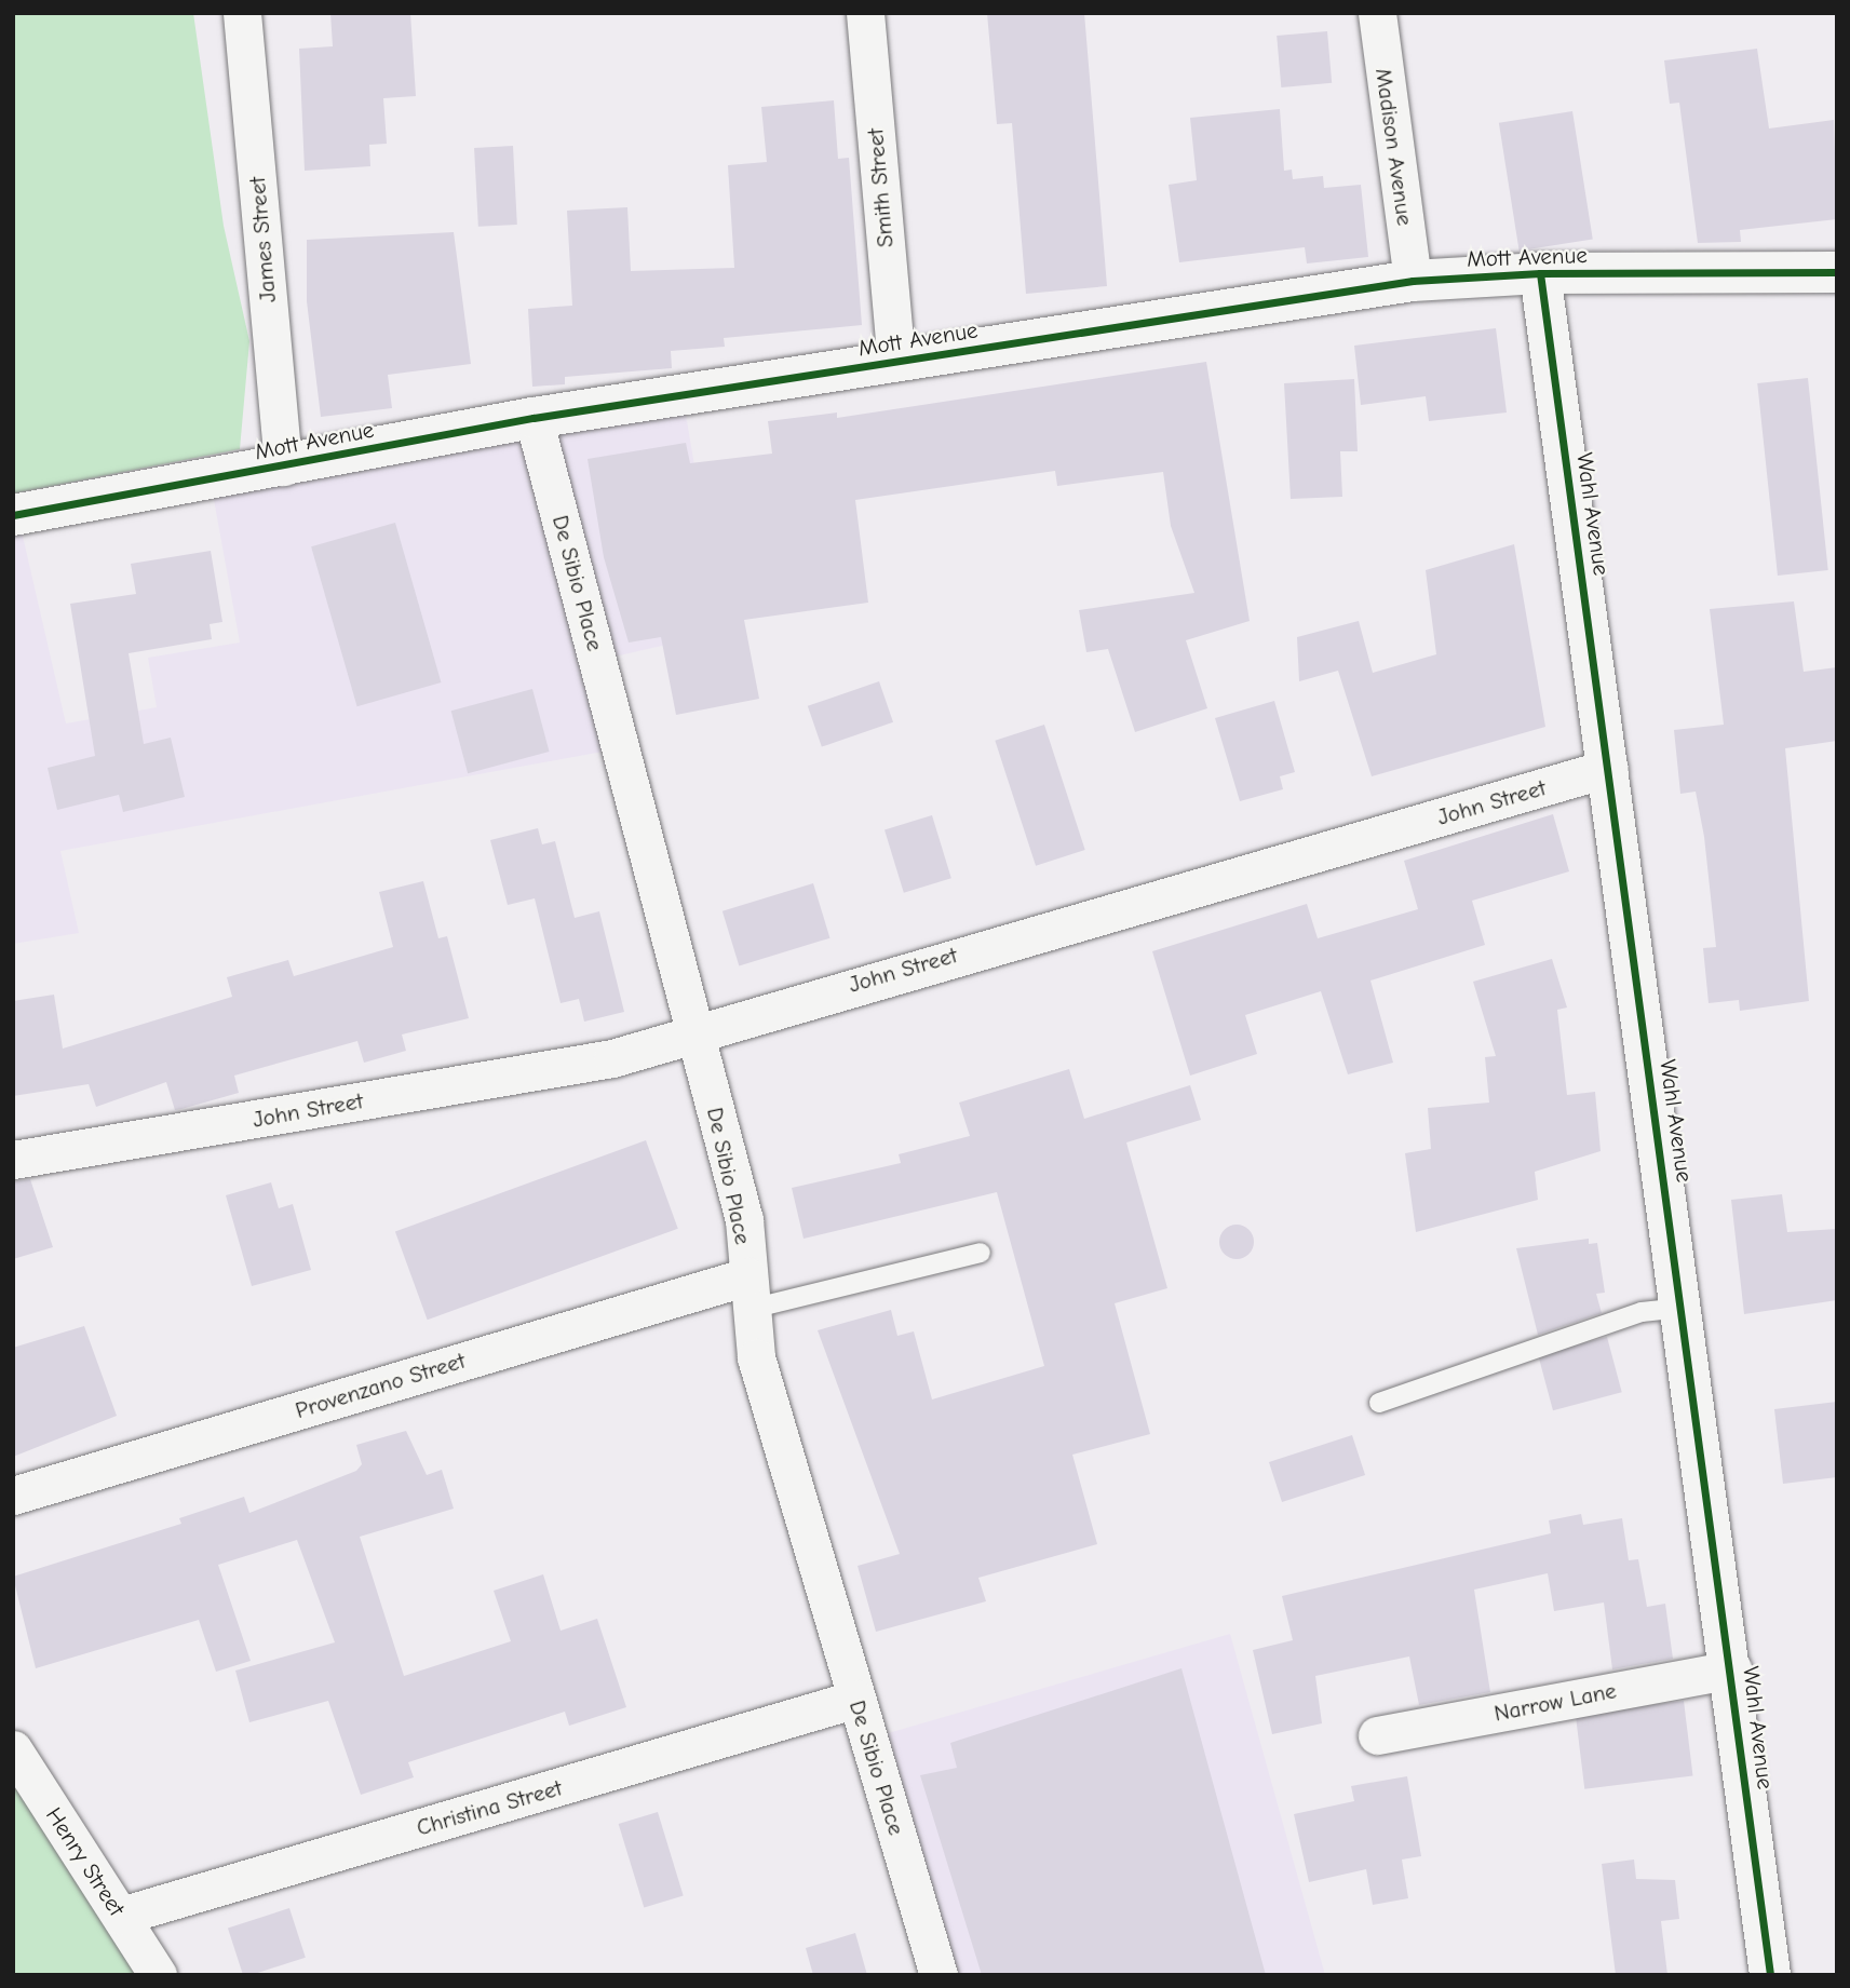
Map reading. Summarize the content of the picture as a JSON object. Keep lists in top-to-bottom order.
{
  "streets": {
    "street": [
      "Madison Avenue",
      "Smith Street",
      "James Street",
      "Mott Avenue",
      "Wahl Avenue",
      "De Sibio Place",
      "John Street",
      "Provenzano Street",
      "Narrow Lane",
      "Christina Street",
      "Henry Street"
    ]
  },
  "crossings": [
    ["Madison Avenue", "Mott Avenue"],
    ["Smith Street", "Mott Avenue"],
    ["James Street", "Mott Avenue"],
    ["Mott Avenue", "Wahl Avenue"],
    ["Mott Avenue", "De Sibio Place"],
    ["Wahl Avenue", "John Street"],
    ["Wahl Avenue", "Narrow Lane"],
    ["De Sibio Place", "John Street"],
    ["De Sibio Place", "Provenzano Street"],
    ["De Sibio Place", "Christina Street"],
    ["Christina Street", "Henry Street"]
  ]
}
